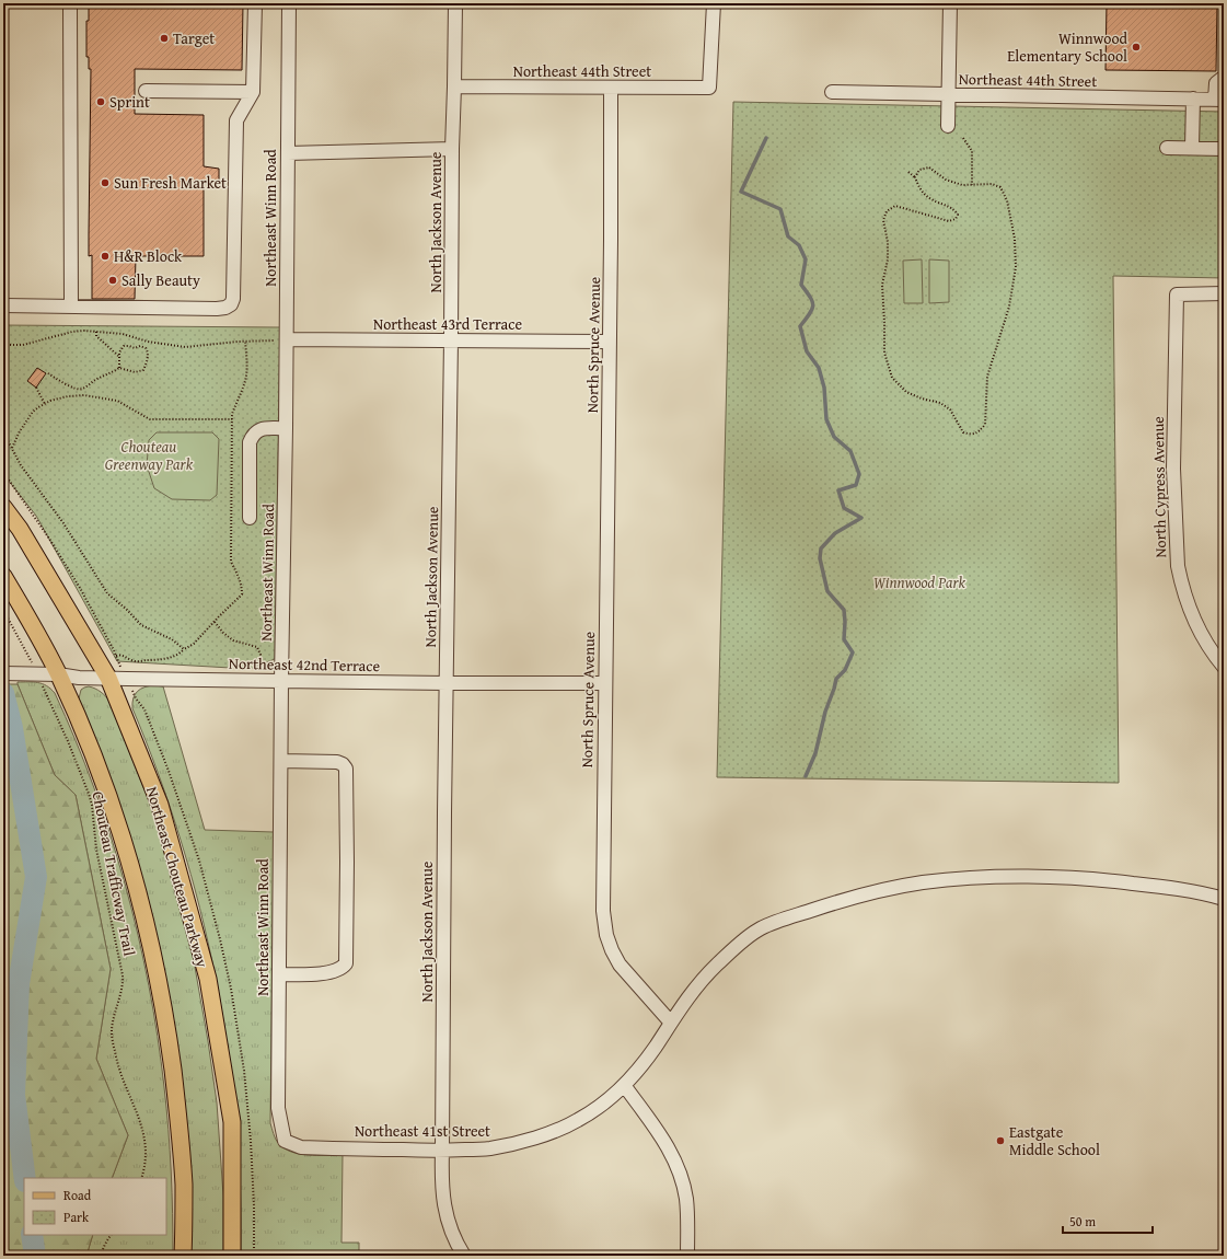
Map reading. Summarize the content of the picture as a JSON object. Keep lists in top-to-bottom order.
{
  "streets": {
    "main road": ["Northeast Chouteau Parkway"],
    "street": [
      "Northeast 44th Street",
      "Northeast Winn Road",
      "North Jackson Avenue",
      "Northeast 43rd Terrace",
      "North Spruce Avenue",
      "North Cypress Avenue",
      "Northeast 42nd Terrace",
      "Northeast 41st Street"
    ],
    "path": ["Chouteau Trafficway Trail"]
  },
  "crossings": [
    ["Northeast 44th Street", "North Jackson Avenue"],
    ["Northeast 44th Street", "North Spruce Avenue"],
    ["Northeast Winn Road", "Northeast 43rd Terrace"],
    ["Northeast Winn Road", "Northeast 42nd Terrace"],
    ["Northeast Winn Road", "Northeast 41st Street"],
    ["North Jackson Avenue", "Northeast 43rd Terrace"],
    ["North Jackson Avenue", "Northeast 42nd Terrace"],
    ["North Jackson Avenue", "Northeast 41st Street"],
    ["Northeast 43rd Terrace", "North Spruce Avenue"],
    ["North Spruce Avenue", "Northeast 42nd Terrace"],
    ["Northeast 42nd Terrace", "Chouteau Trafficway Trail"],
    ["Northeast 42nd Terrace", "Northeast Chouteau Parkway"]
  ],
  "parks": ["Chouteau Greenway Park", "Winnwood Park"],
  "places": [
    "Target",
    "Winnwood Elementary School",
    "Sprint",
    "Sun Fresh Market",
    "H&R Block",
    "Sally Beauty",
    "Eastgate Middle School"
  ],
  "legend": ["Road", "Park"],
  "scale_bar": "50 m"
}
